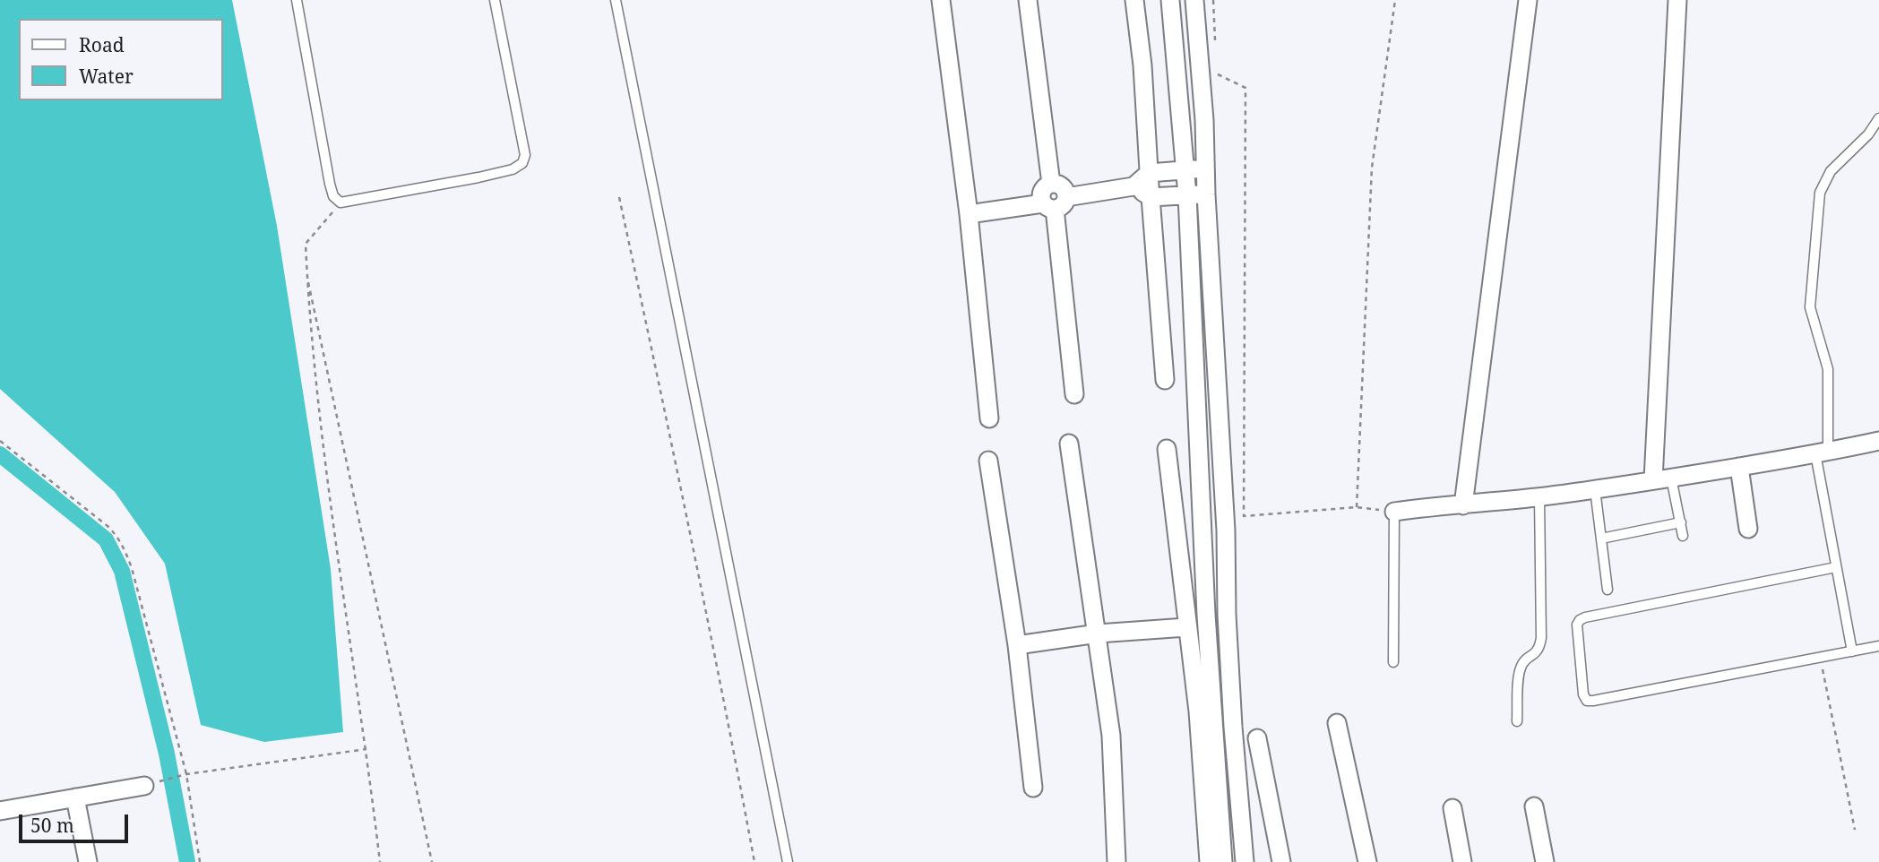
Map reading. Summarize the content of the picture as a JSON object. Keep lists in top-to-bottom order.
{
  "legend": ["Road", "Water"],
  "scale_bar": "50 m"
}
